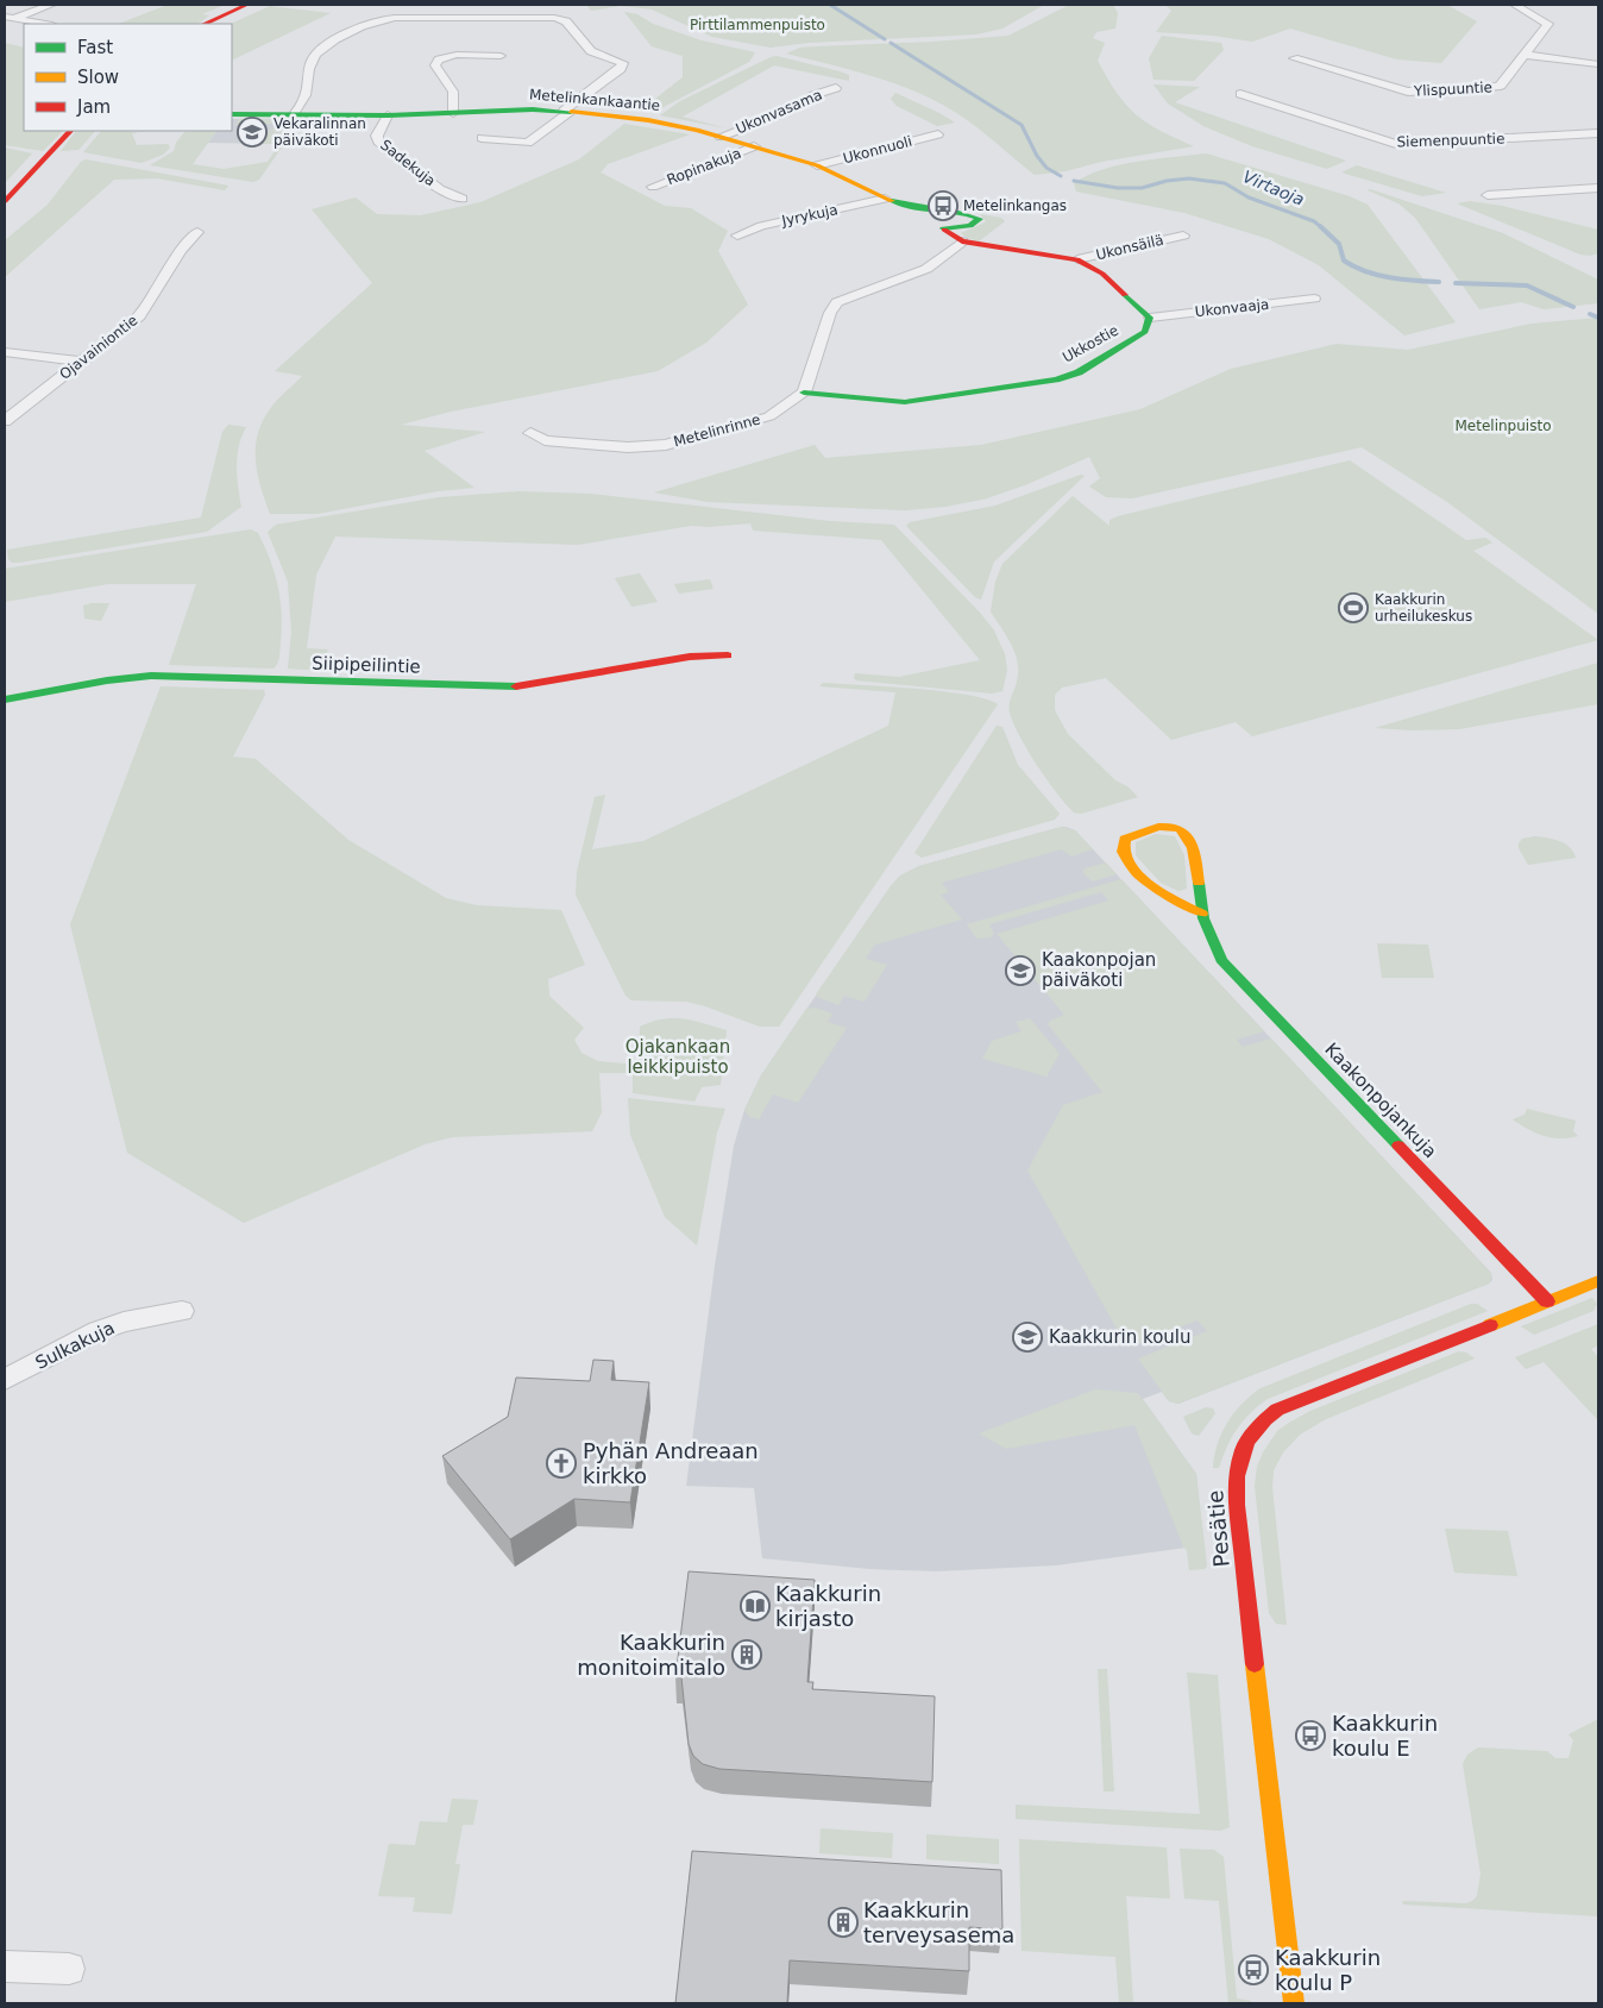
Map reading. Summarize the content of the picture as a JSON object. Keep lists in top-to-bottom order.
{
  "streets": {
    "street": [
      "Ylispuuntie",
      "Metelinkankaantie",
      "Ukonvasama",
      "Siemenpuuntie",
      "Ukonnuoli",
      "Sadekuja",
      "Ropinakuja",
      "Jyrykuja",
      "Ukonsäilä",
      "Ukonvaaja",
      "Ukkostie",
      "Ojavainiontie",
      "Metelinrinne",
      "Siipipeilintie",
      "Kaakonpojankuja",
      "Sulkakuja",
      "Pesätie"
    ]
  },
  "crossings": [
    ["Metelinkankaantie", "Ukonvasama"],
    ["Metelinkankaantie", "Ukonnuoli"],
    ["Metelinkankaantie", "Sadekuja"],
    ["Metelinkankaantie", "Ropinakuja"],
    ["Metelinkankaantie", "Jyrykuja"],
    ["Ukonvaaja", "Ukkostie"],
    ["Ukkostie", "Metelinrinne"],
    ["Kaakonpojankuja", "Pesätie"]
  ],
  "water": ["Virtaoja"],
  "parks": ["Pirttilammenpuisto", "Metelinpuisto", "Ojakankaan leikkipuisto"],
  "places": {
    "school or university": ["Vekaralinnan päiväkoti", "Kaakonpojan päiväkoti", "Kaakkurin koulu"],
    "bus stop": ["Metelinkangas", "Kaakkurin koulu E", "Kaakkurin koulu P"],
    "sports": ["Kaakkurin urheilukeskus"],
    "church": ["Pyhän Andreaan kirkko"],
    "library": ["Kaakkurin kirjasto"],
    "building": ["Kaakkurin monitoimitalo", "Kaakkurin terveysasema"]
  },
  "legend": ["Fast", "Slow", "Jam"]
}
